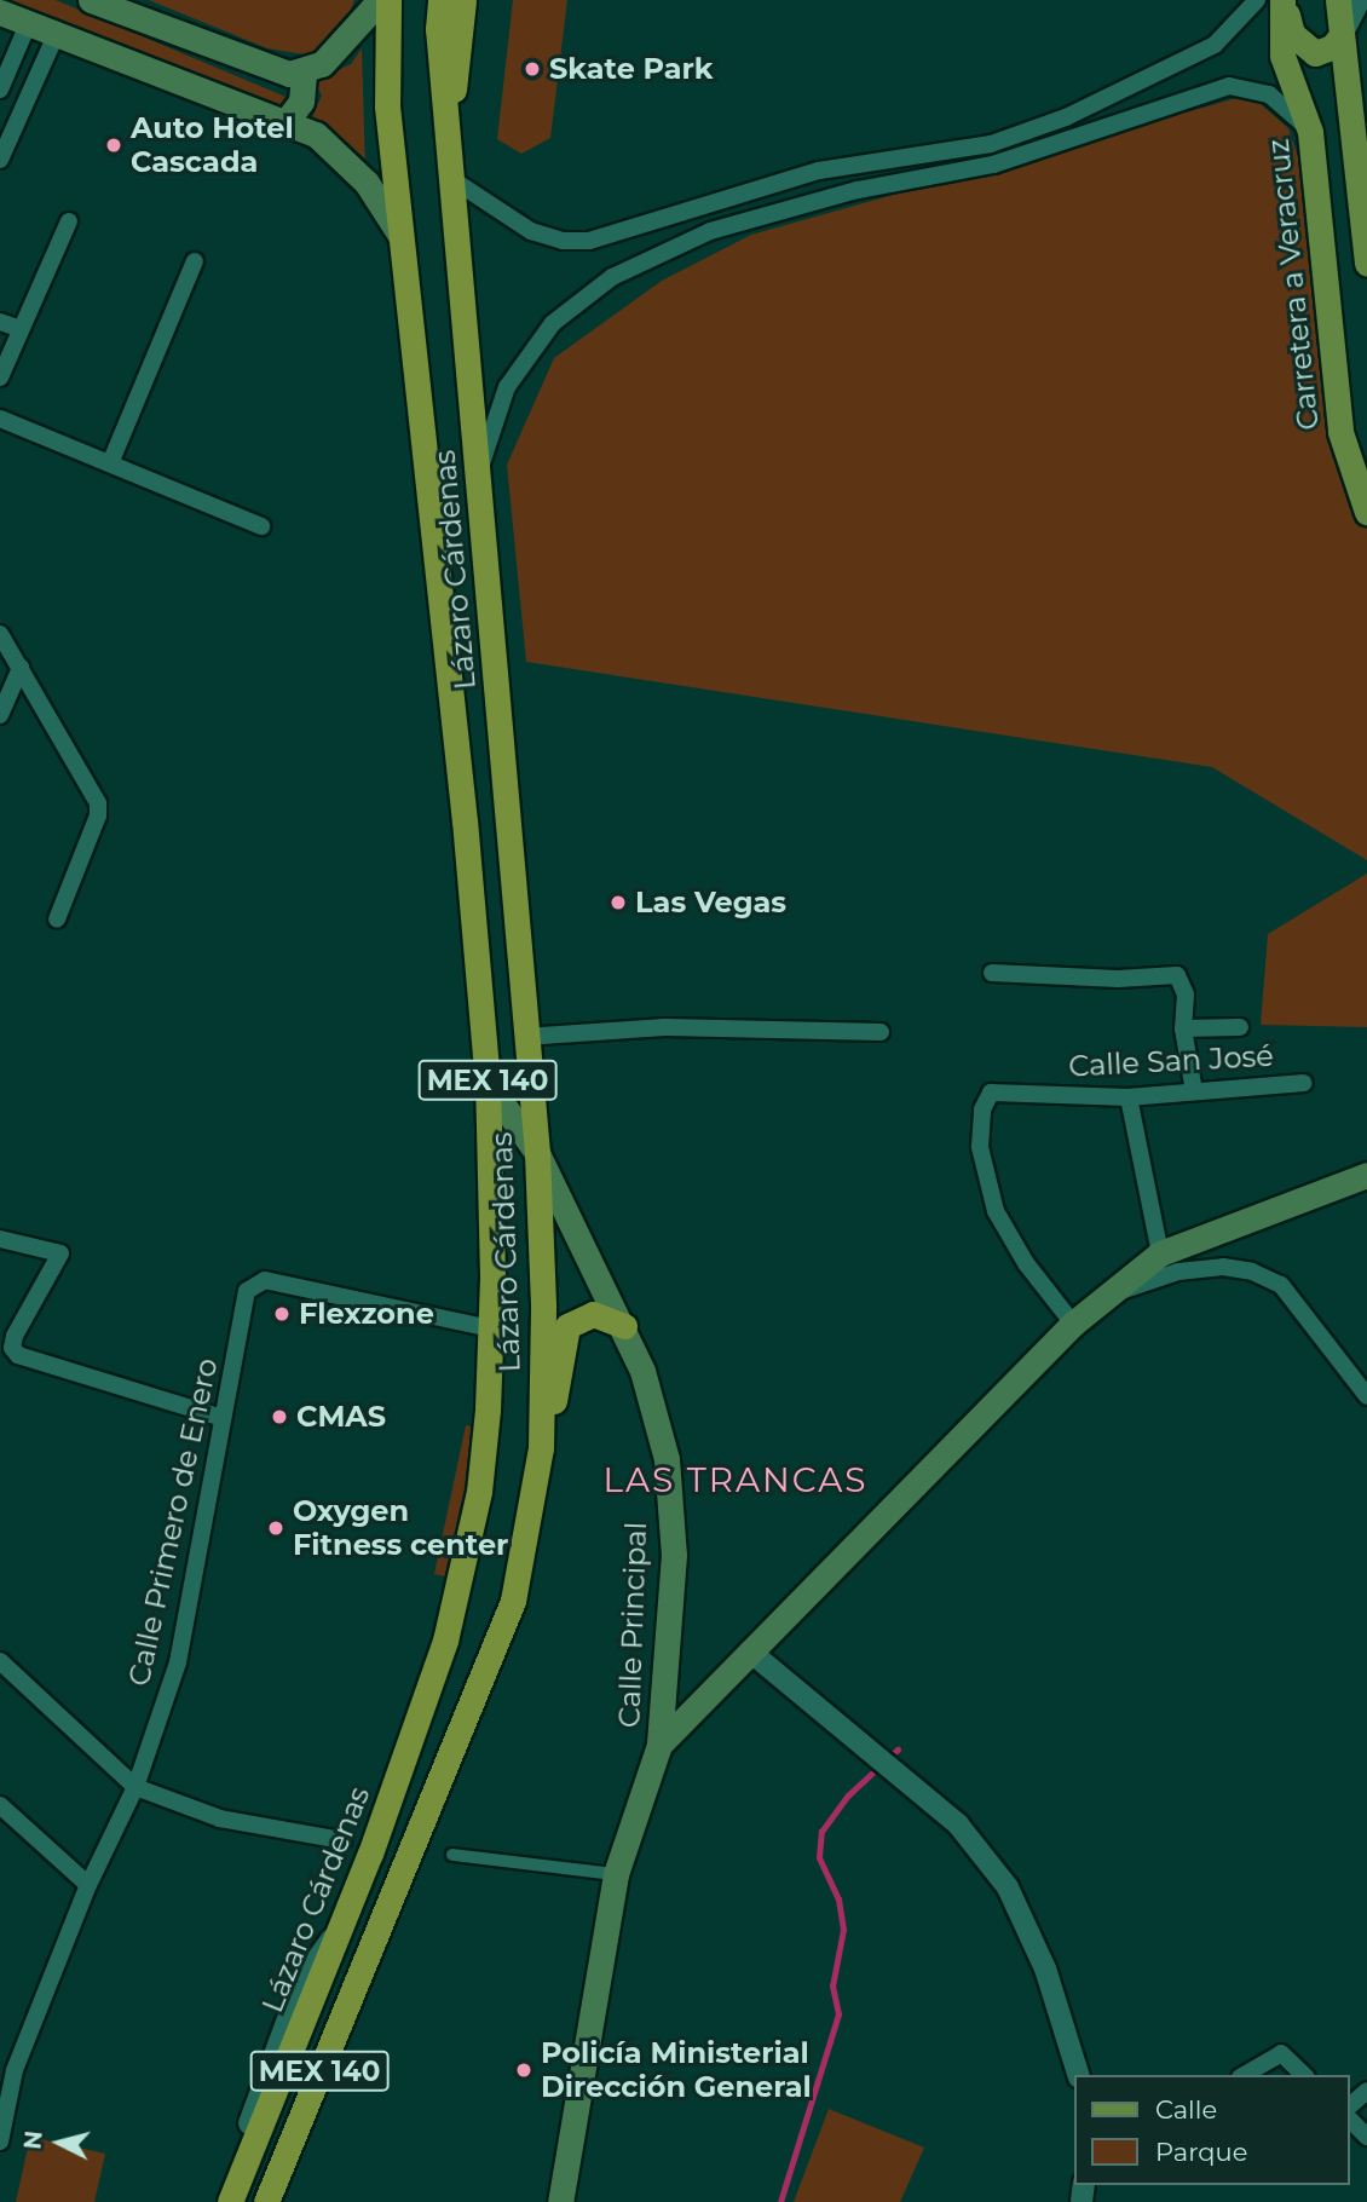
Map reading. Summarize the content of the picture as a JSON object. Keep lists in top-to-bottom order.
{
  "streets": {
    "highway": ["Lázaro Cárdenas", "MEX 140"],
    "main road": ["Carretera a Veracruz", "Calle Principal"],
    "street": ["Calle San José", "Calle Primero de Enero"]
  },
  "crossings": [
    ["Lázaro Cárdenas", "Calle Primero de Enero"],
    ["Lázaro Cárdenas", "Calle Principal"]
  ],
  "districts": ["LAS TRANCAS"],
  "places": [
    "Skate Park",
    "Auto Hotel Cascada",
    "Las Vegas",
    "Flexzone",
    "CMAS",
    "Oxygen Fitness center",
    "Policía Ministerial Dirección General"
  ],
  "legend": ["Calle", "Parque"],
  "north": "left"
}
